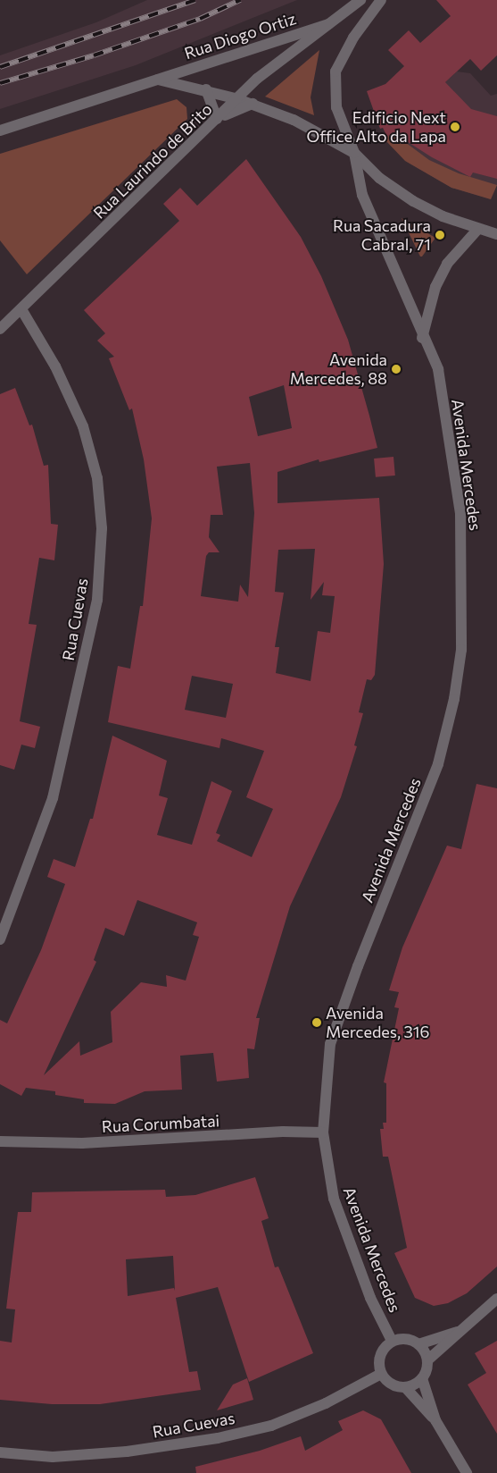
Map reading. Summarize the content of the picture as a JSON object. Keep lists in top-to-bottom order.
{
  "streets": {
    "street": [
      "Rua Diogo Ortiz",
      "Rua Laurindo de Brito",
      "Avenida Mercedes",
      "Rua Cuevas",
      "Rua Corumbatai"
    ]
  },
  "crossings": [
    ["Rua Diogo Ortiz", "Rua Laurindo de Brito"],
    ["Rua Laurindo de Brito", "Rua Cuevas"],
    ["Avenida Mercedes", "Rua Cuevas"],
    ["Avenida Mercedes", "Rua Corumbatai"]
  ],
  "places": [
    "Edificio Next Office Alto da Lapa",
    "Rua Sacadura Cabral, 71",
    "Avenida Mercedes, 88",
    "Avenida Mercedes, 316"
  ]
}
